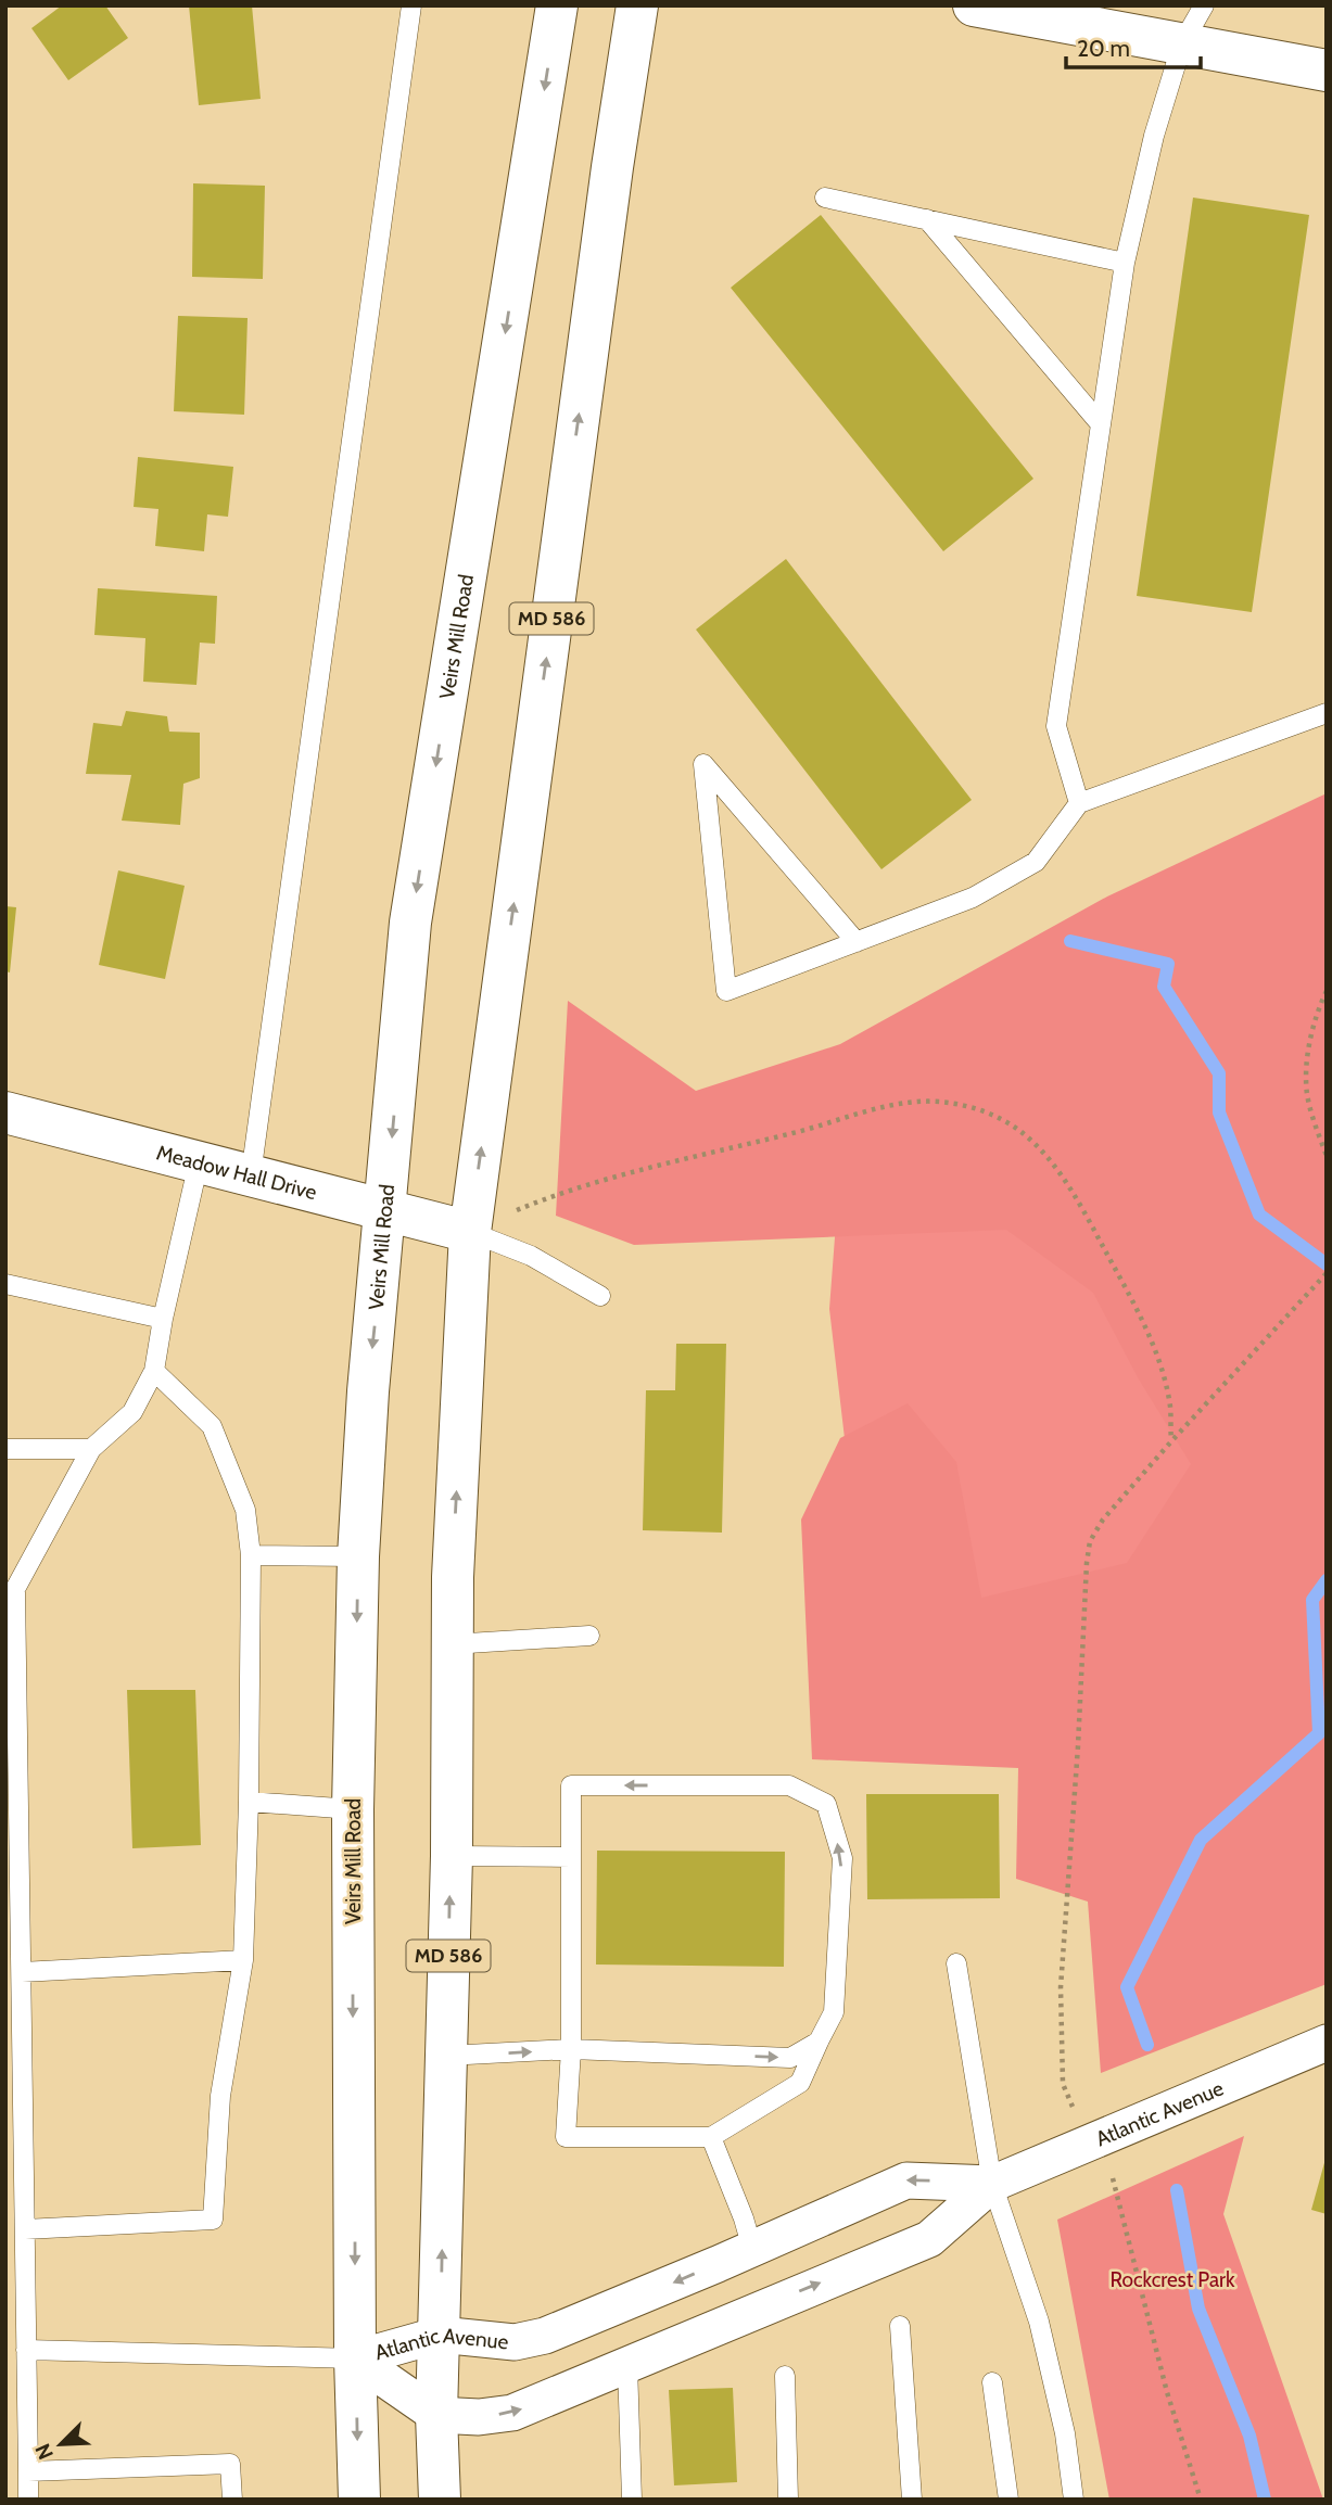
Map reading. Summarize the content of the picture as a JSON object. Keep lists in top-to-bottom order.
{
  "streets": {
    "main road": ["MD 586", "Veirs Mill Road", "Meadow Hall Drive"],
    "street": ["Atlantic Avenue"]
  },
  "crossings": [
    ["MD 586", "Meadow Hall Drive"],
    ["MD 586", "Atlantic Avenue"],
    ["Veirs Mill Road", "Meadow Hall Drive"],
    ["Veirs Mill Road", "Atlantic Avenue"]
  ],
  "parks": ["Rockcrest Park"],
  "scale_bar": "20 m",
  "north": "bottom left"
}
